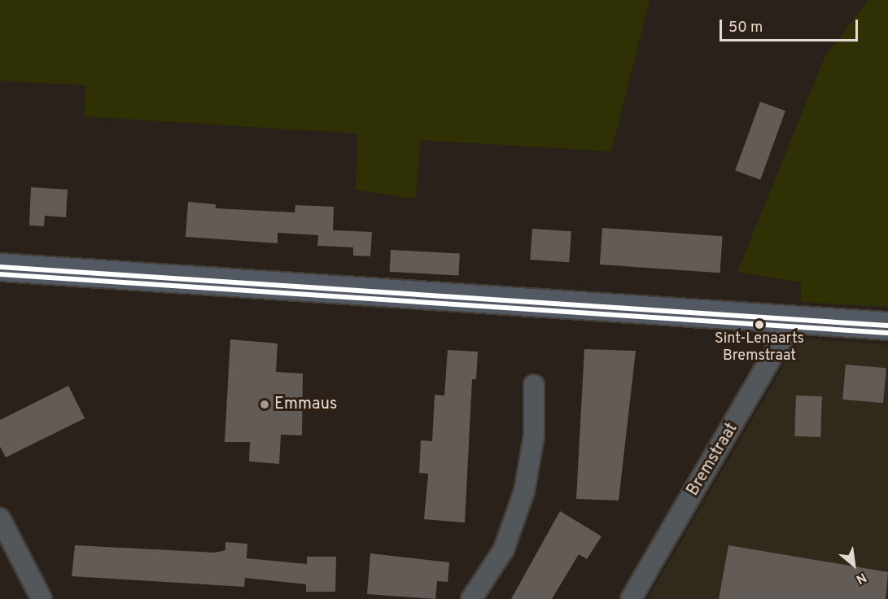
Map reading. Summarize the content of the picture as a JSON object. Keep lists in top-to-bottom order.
{
  "streets": {
    "street": ["Bremstraat"]
  },
  "places": ["Sint-Lenaarts Bremstraat", "Emmaus"],
  "scale_bar": "50 m",
  "north": "bottom right"
}
